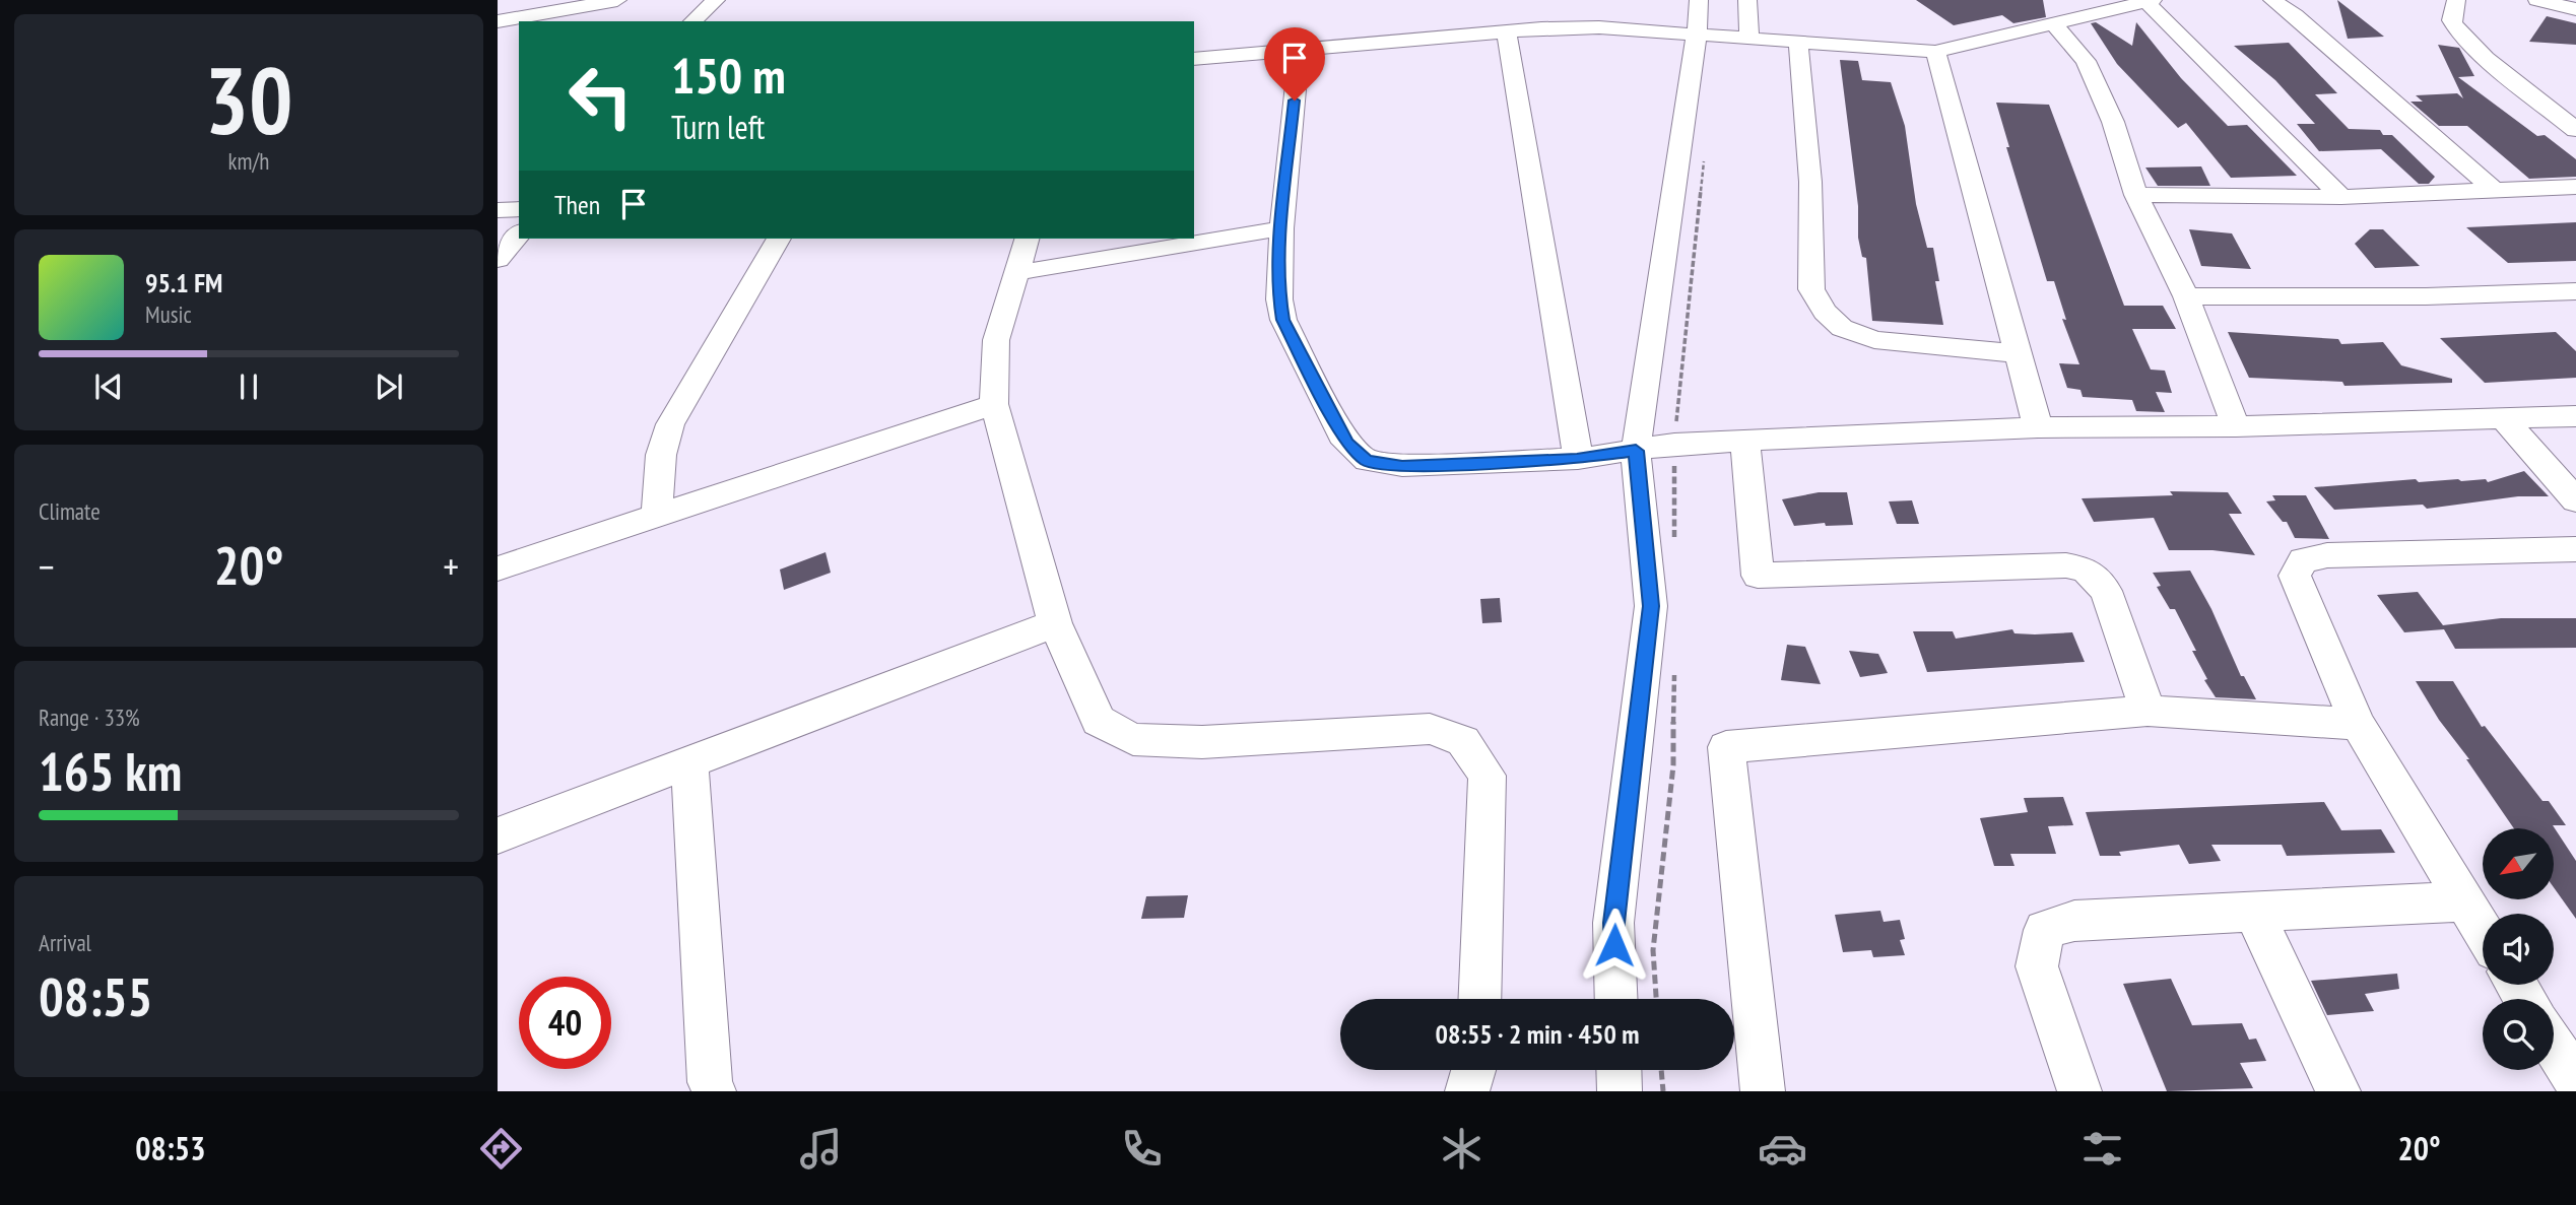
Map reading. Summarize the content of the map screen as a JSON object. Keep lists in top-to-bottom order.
{
  "north": "bottom left",
  "page": {
    "tile": [
      ["30", "km/h"],
      "Climate",
      ["Range · 33%", "165 km"],
      ["Arrival", "08:55"]
    ],
    "turn": ["150 m", "Turn left"],
    "then": "Then",
    "song": ["95.1 FM", "Music"],
    "heat": ["−", "20°", "+"],
    "limit": "40",
    "trip": "08:55 · 2 min · 450 m",
    "tabs": ["08:53", "20°"]
  }
}
